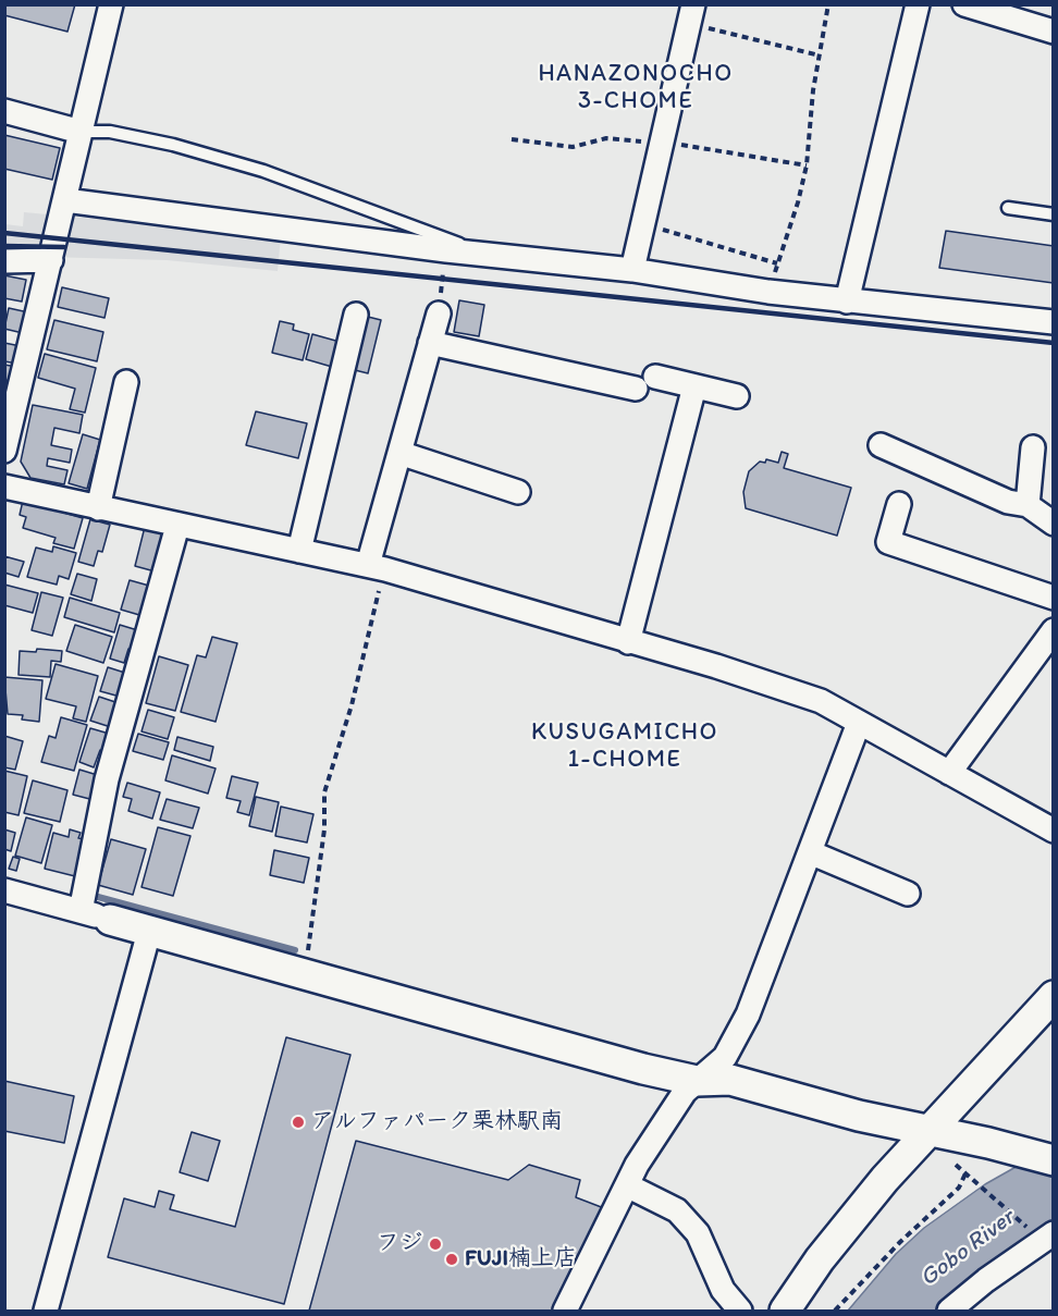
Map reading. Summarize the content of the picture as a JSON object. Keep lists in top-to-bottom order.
{
  "districts": ["HANAZONOCHO 3-CHOME", "KUSUGAMICHO 1-CHOME"],
  "water": ["Gobo River"],
  "places": ["アルファパーク栗林駅南", "フジ", "FUJI楠上店"]
}
